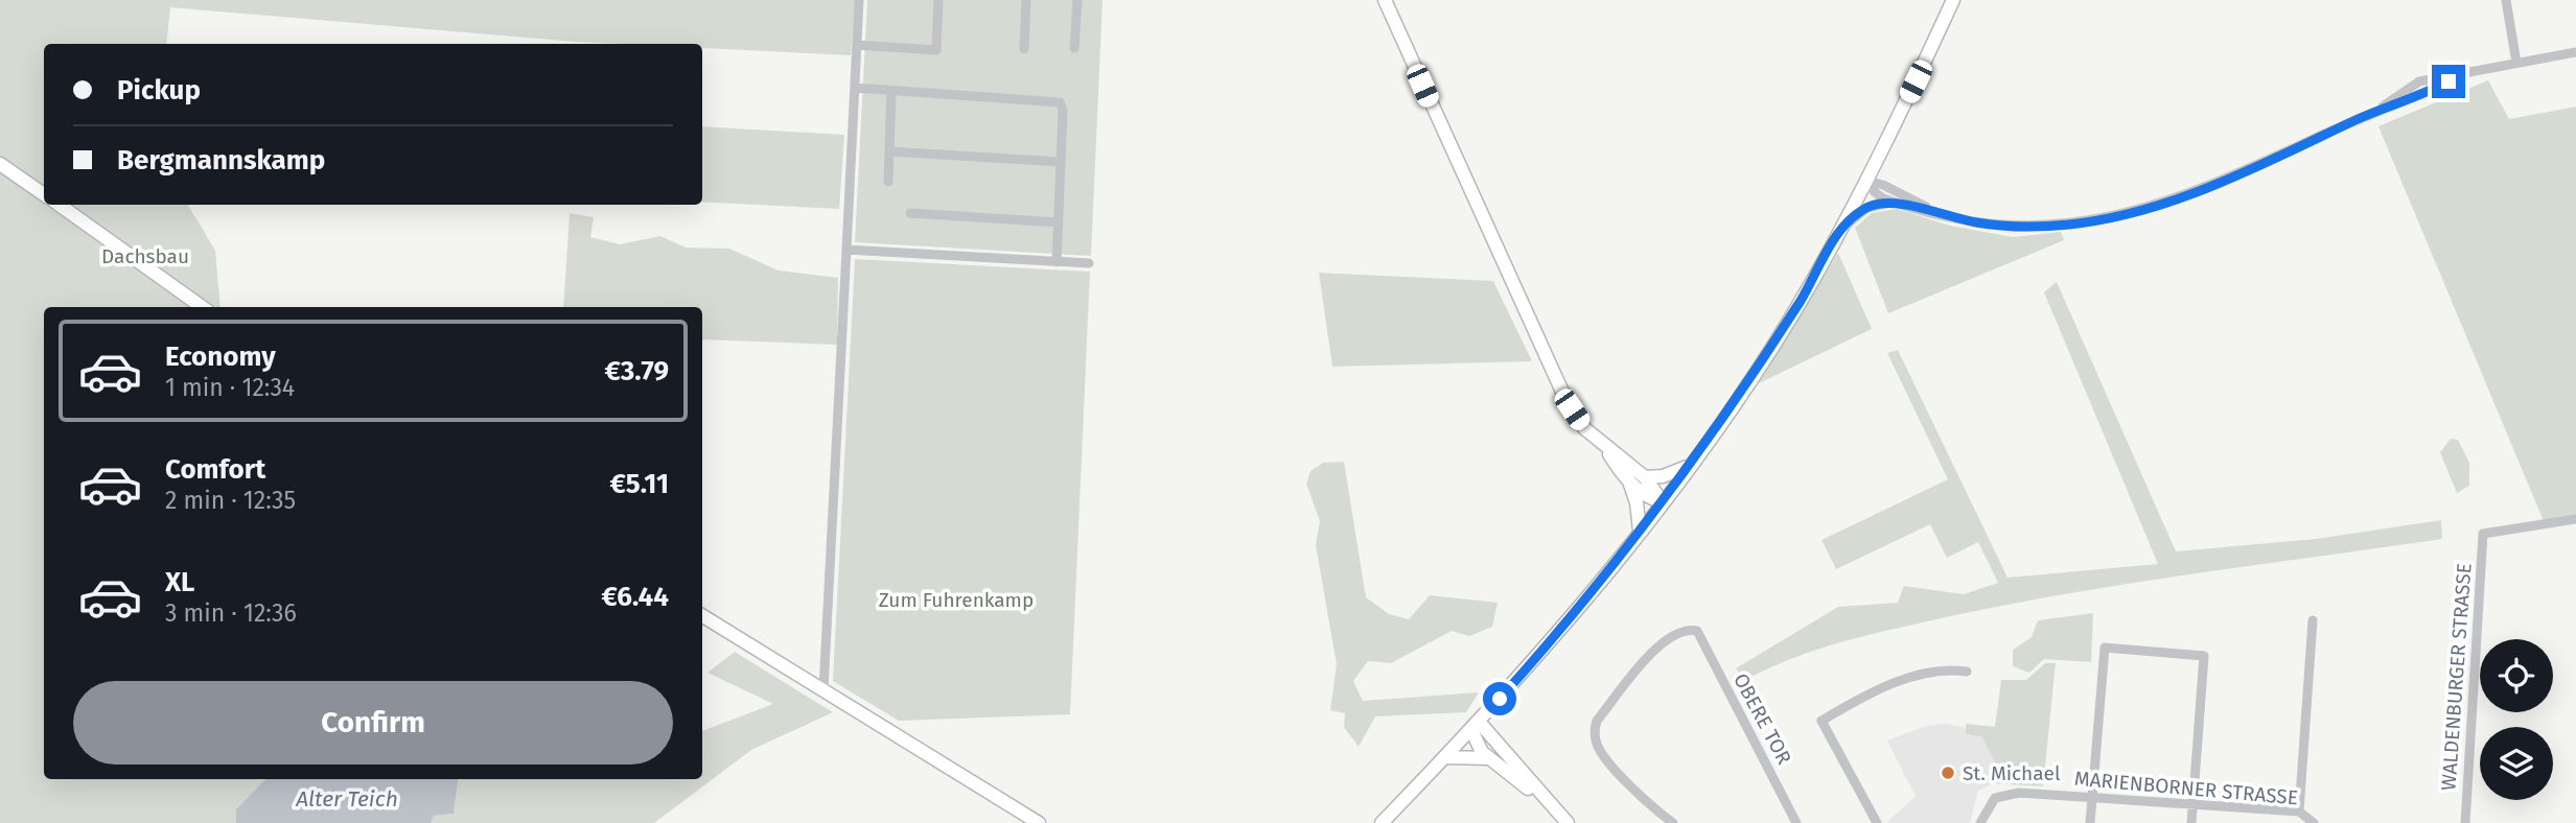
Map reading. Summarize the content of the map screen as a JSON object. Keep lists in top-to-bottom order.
{
  "streets": {
    "street": ["WALDENBURGER STRASSE", "OBERE TOR", "MARIENBORNER STRASSE"]
  },
  "water": ["Alter Teich"],
  "parks": ["Dachsbau", "Zum Fuhrenkamp"],
  "places": ["St. Michael"],
  "page": {
    "banner": ["Pickup", "Bergmannskamp"],
    "list": [
      {
        "name": "Economy",
        "note": "1 min · 12:34",
        "value": "€3.79"
      },
      {
        "name": "Comfort",
        "note": "2 min · 12:35",
        "value": "€5.11"
      },
      {
        "name": "XL",
        "note": "3 min · 12:36",
        "value": "€6.44"
      }
    ],
    "buttons": "Confirm"
  }
}
